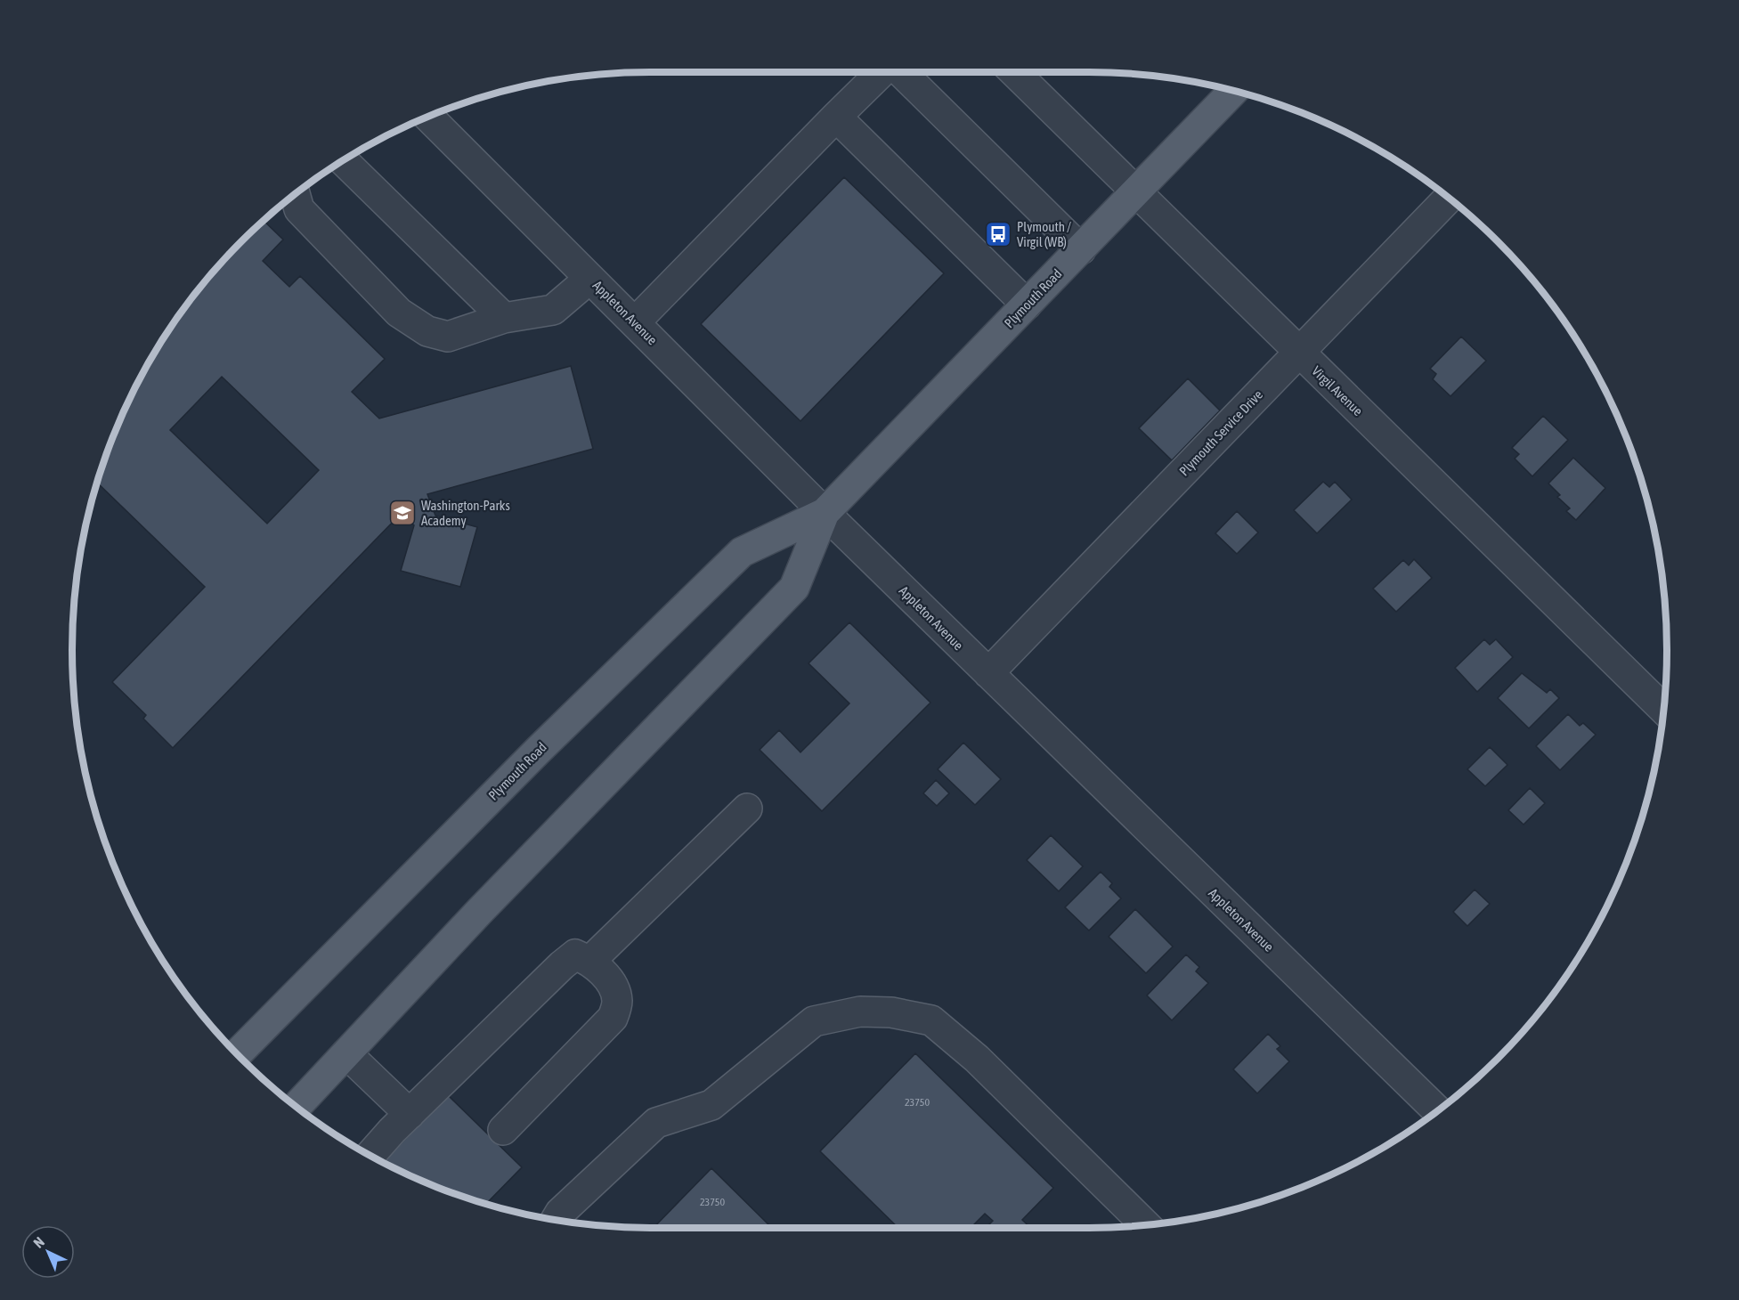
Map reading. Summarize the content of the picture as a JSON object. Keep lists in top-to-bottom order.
{
  "streets": {
    "main road": ["Plymouth Road"],
    "street": ["Appleton Avenue", "Virgil Avenue", "Plymouth Service Drive"]
  },
  "crossings": [
    ["Plymouth Road", "Appleton Avenue"],
    ["Plymouth Road", "Virgil Avenue"],
    ["Appleton Avenue", "Plymouth Service Drive"],
    ["Virgil Avenue", "Plymouth Service Drive"]
  ],
  "places": {
    "bus stop": ["Plymouth / Virgil (WB)"],
    "school or university": ["Washington-Parks Academy"]
  },
  "house_numbers": ["23750", "23750"],
  "north": "top left"
}
